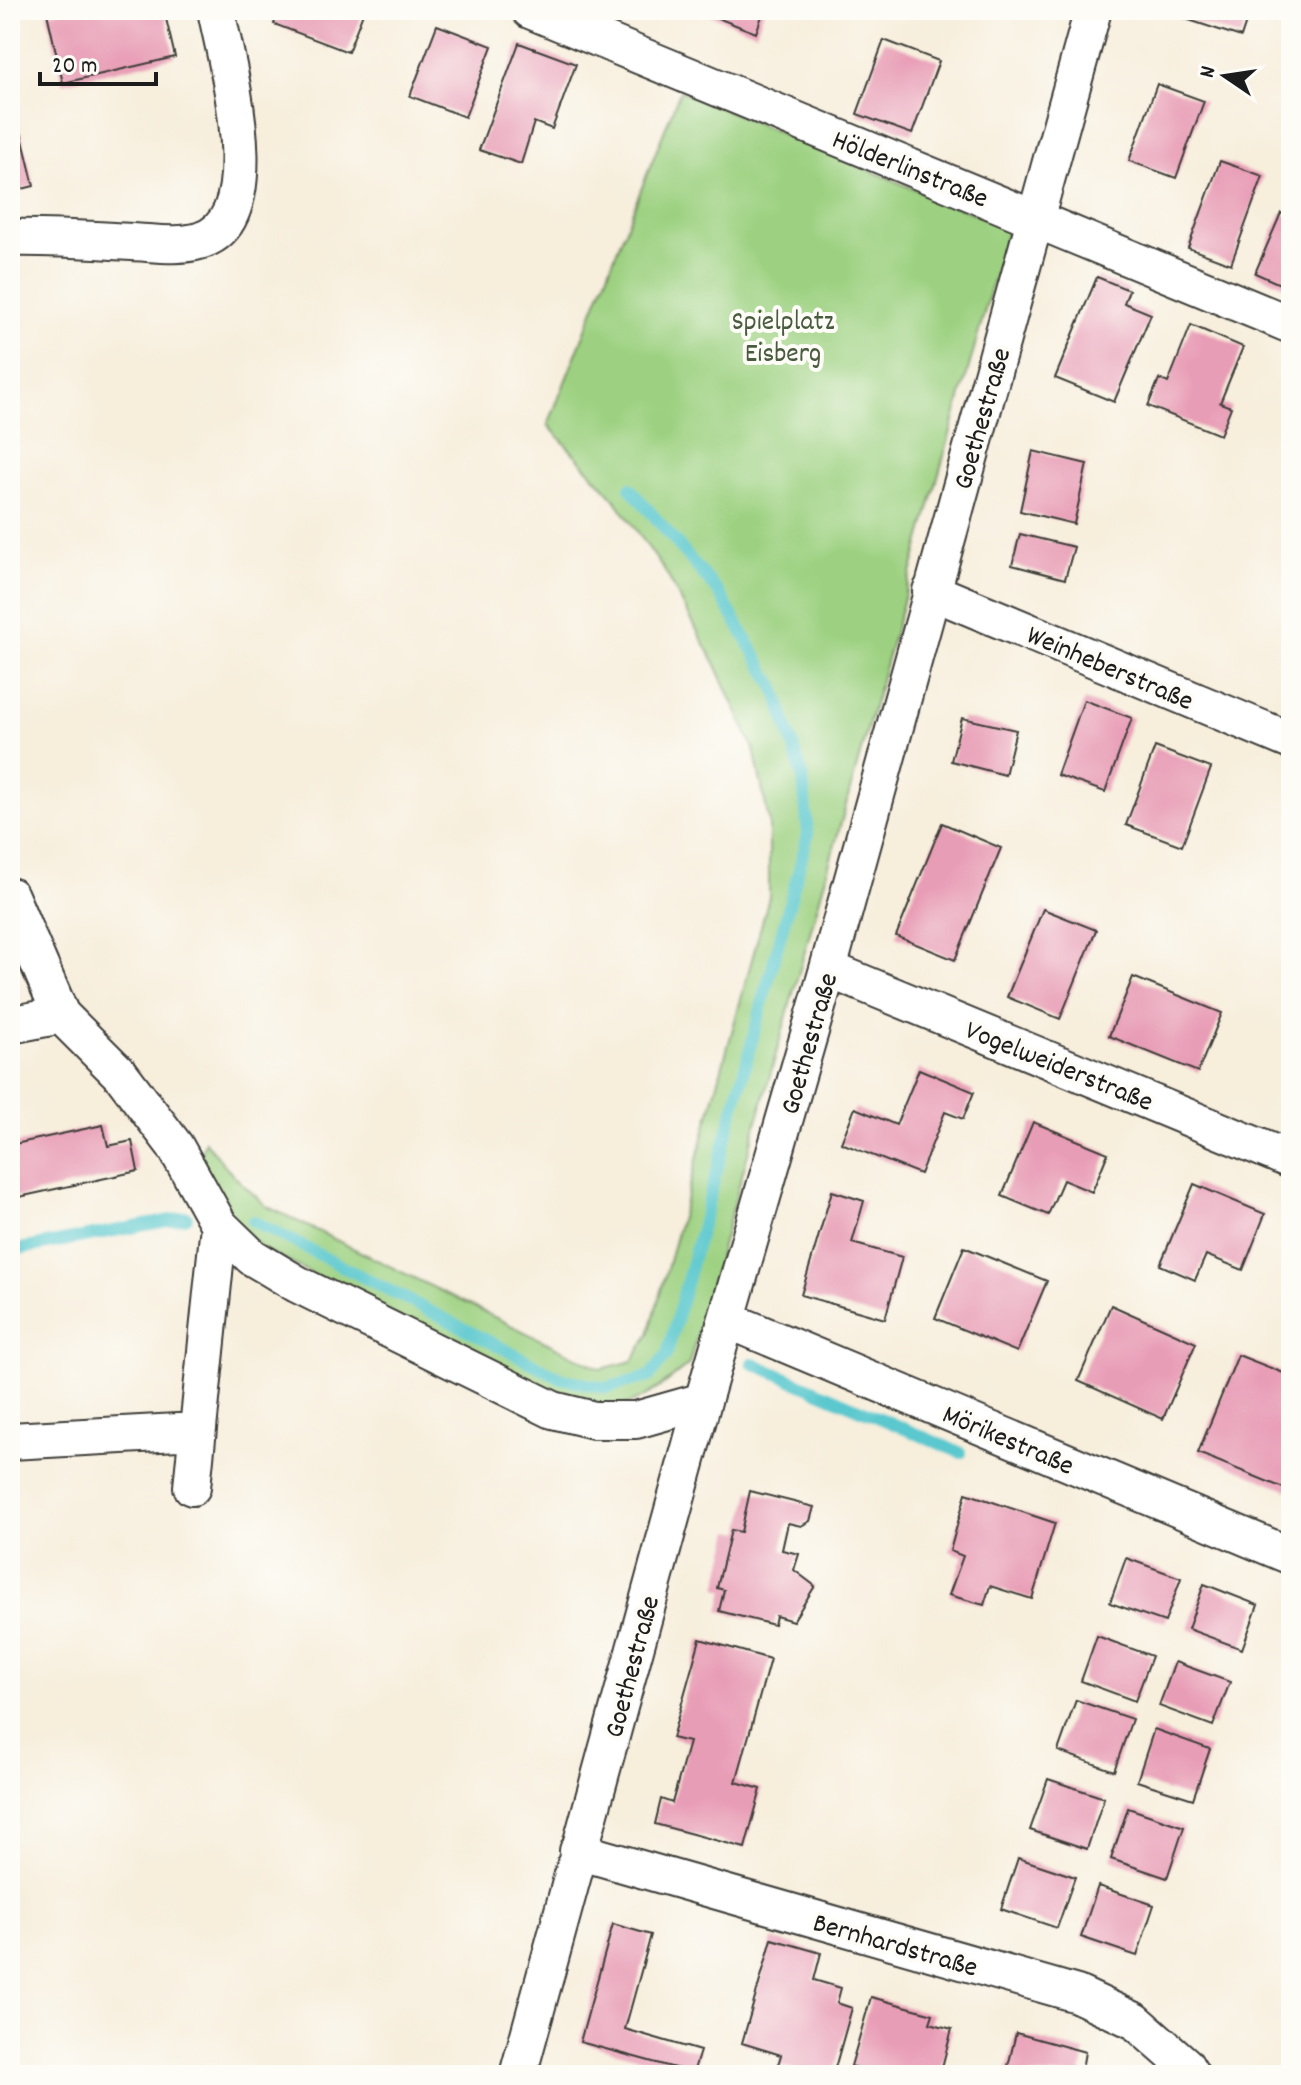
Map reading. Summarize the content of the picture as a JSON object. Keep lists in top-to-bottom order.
{
  "streets": {
    "street": [
      "Hölderlinstraße",
      "Goethestraße",
      "Weinheberstraße",
      "Vogelweiderstraße",
      "Mörikestraße",
      "Bernhardstraße"
    ]
  },
  "crossings": [
    ["Hölderlinstraße", "Goethestraße"],
    ["Goethestraße", "Weinheberstraße"],
    ["Goethestraße", "Vogelweiderstraße"],
    ["Goethestraße", "Mörikestraße"],
    ["Goethestraße", "Bernhardstraße"]
  ],
  "parks": ["Spielplatz Eisberg"],
  "scale_bar": "20 m",
  "north": "left"
}
